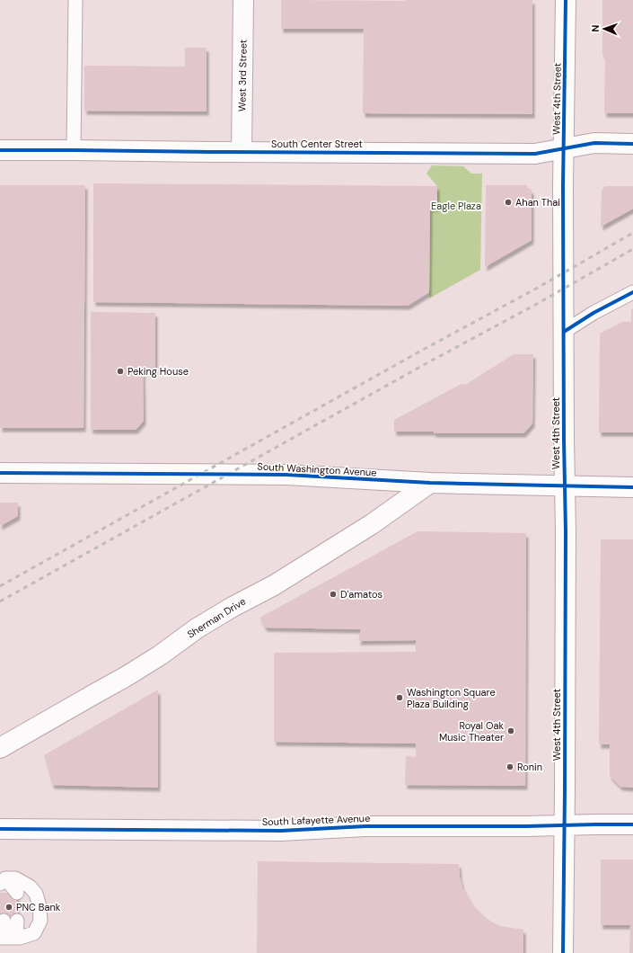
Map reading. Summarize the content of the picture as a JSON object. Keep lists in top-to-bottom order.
{
  "streets": {
    "street": [
      "West 3rd Street",
      "West 4th Street",
      "South Center Street",
      "South Washington Avenue",
      "Sherman Drive",
      "South Lafayette Avenue"
    ]
  },
  "crossings": [
    ["West 3rd Street", "South Center Street"],
    ["West 4th Street", "South Center Street"],
    ["West 4th Street", "South Washington Avenue"],
    ["West 4th Street", "South Lafayette Avenue"],
    ["South Washington Avenue", "Sherman Drive"]
  ],
  "parks": ["Eagle Plaza"],
  "places": [
    "Ahan Thai",
    "Peking House",
    "D'amatos",
    "Washington Square Plaza Building",
    "Royal Oak Music Theater",
    "Ronin",
    "PNC Bank"
  ],
  "north": "left"
}
